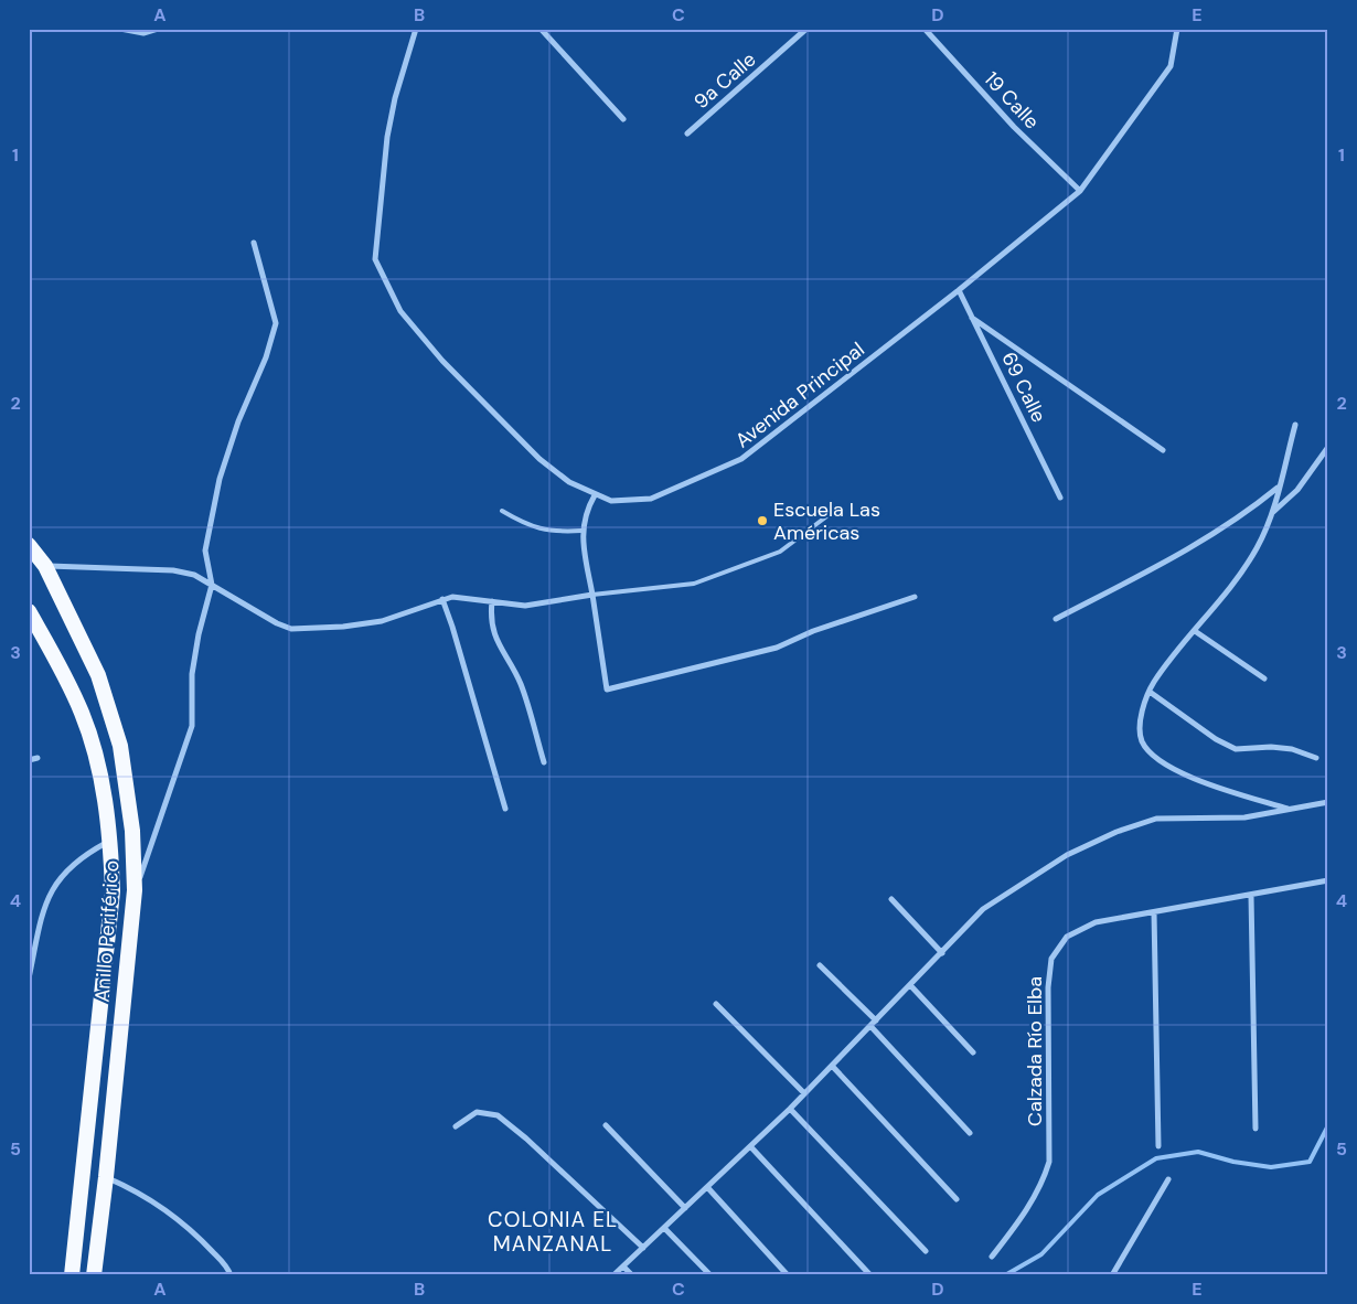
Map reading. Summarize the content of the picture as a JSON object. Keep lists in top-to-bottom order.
{
  "streets": {
    "highway": ["Anillo Periférico"],
    "street": [
      "9a Calle",
      "19 Calle",
      "69 Calle",
      "Avenida Principal",
      "Calzada Río Elba"
    ]
  },
  "crossings": [
    ["19 Calle", "Avenida Principal"],
    ["69 Calle", "Avenida Principal"]
  ],
  "districts": ["COLONIA EL MANZANAL"],
  "places": ["Escuela Las Américas"],
  "grid": {
    "columns": [
      "A",
      "B",
      "C",
      "D",
      "E"
    ],
    "rows": [
      "1",
      "2",
      "3",
      "4",
      "5"
    ]
  }
}
